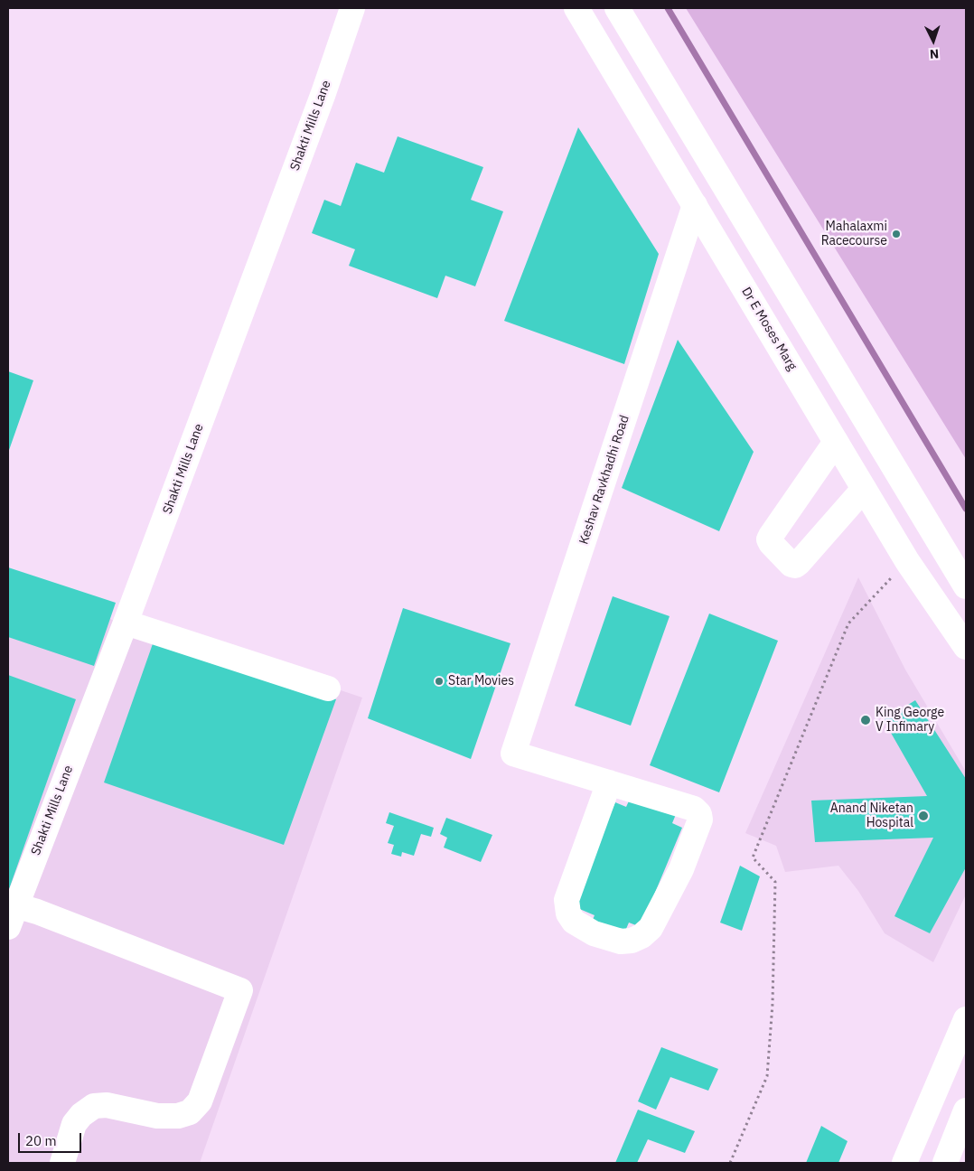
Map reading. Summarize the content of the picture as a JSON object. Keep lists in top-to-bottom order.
{
  "streets": {
    "main road": ["Shakti Mills Lane", "Dr E Moses Marg", "Keshav Ravkhadhi Road"]
  },
  "crossings": [
    ["Dr E Moses Marg", "Keshav Ravkhadhi Road"]
  ],
  "places": [
    "Mahalaxmi Racecourse",
    "Star Movies",
    "King George V Infimary",
    "Anand Niketan Hospital"
  ],
  "scale_bar": "20 m",
  "north": "bottom"
}
